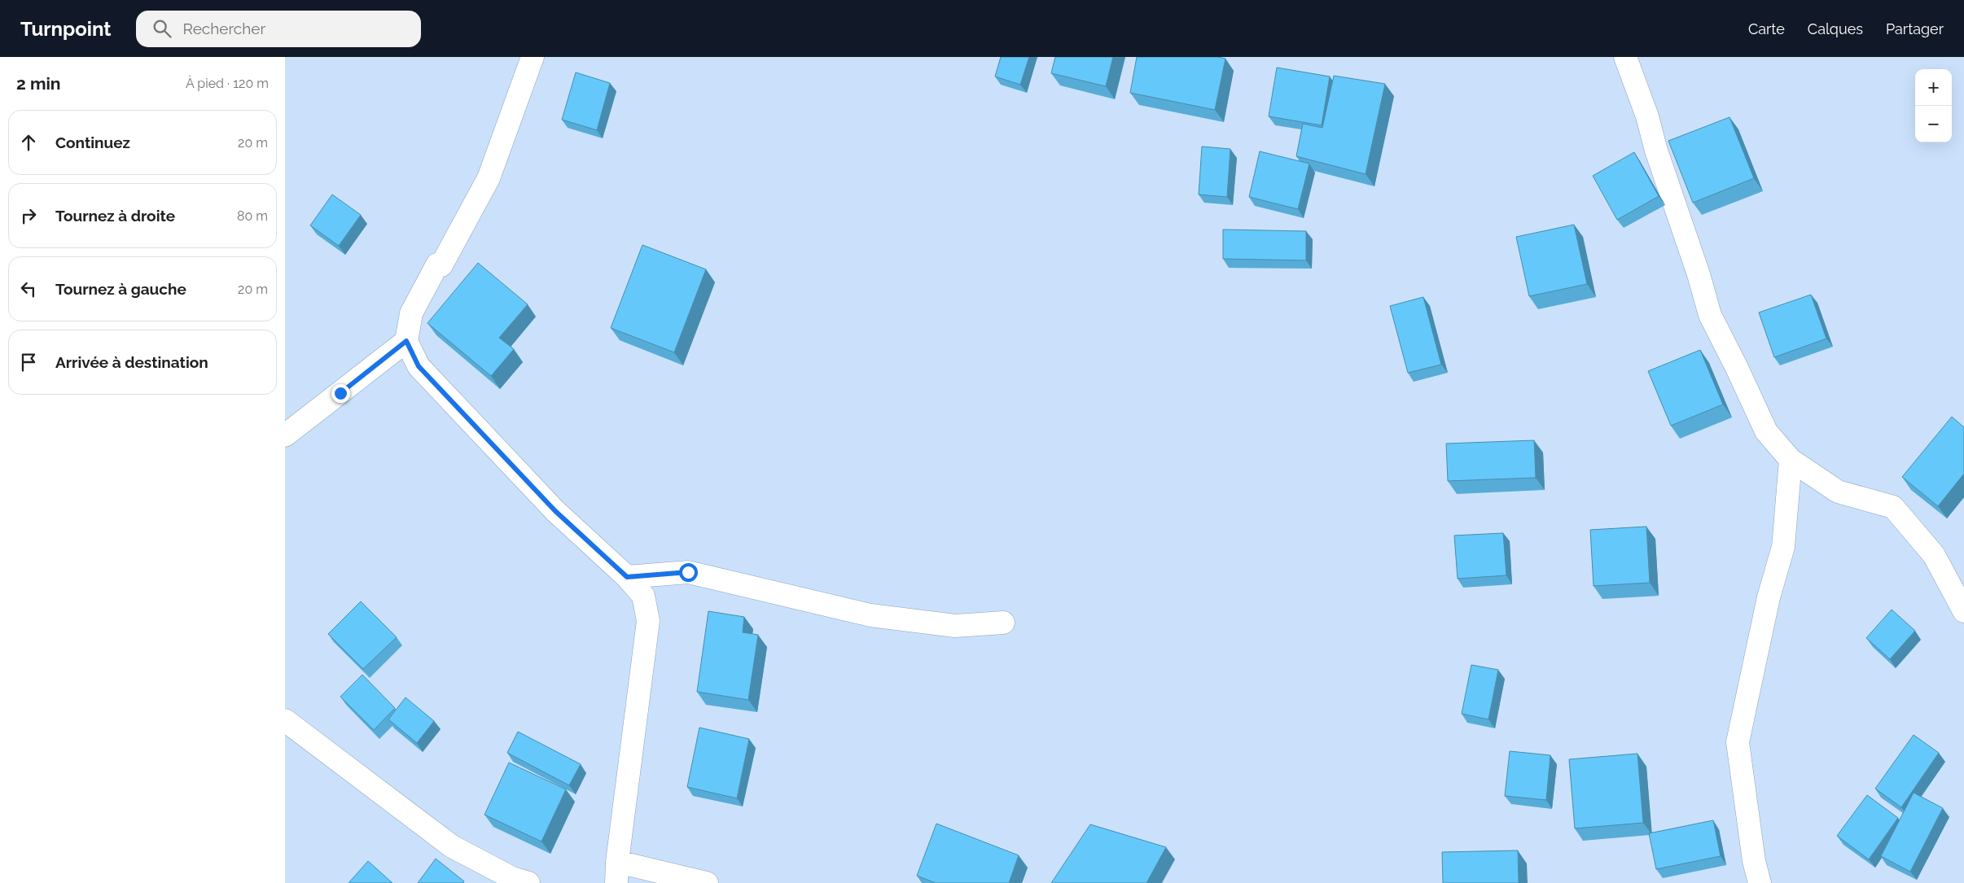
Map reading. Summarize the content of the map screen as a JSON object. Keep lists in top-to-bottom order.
{
  "page": {
    "header": "Turnpoint",
    "search": "Rechercher",
    "nav": ["Carte", "Calques", "Partager"],
    "heading": ["2 min", "À pied · 120 m"],
    "map_buttons": ["+", "−"],
    "list": [
      ["Continuez", "20 m"],
      ["Tournez à droite", "80 m"],
      ["Tournez à gauche", "20 m"],
      "Arrivée à destination"
    ]
  }
}
